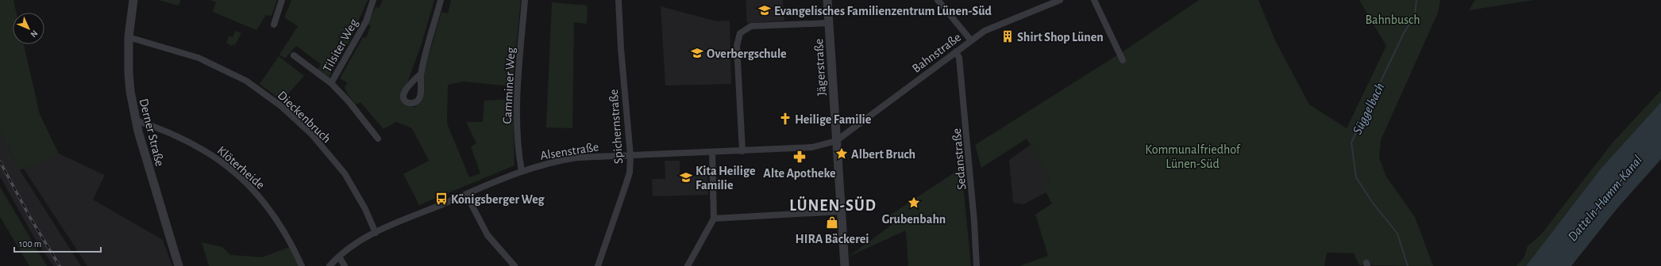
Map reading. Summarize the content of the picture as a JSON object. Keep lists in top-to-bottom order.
{
  "streets": {
    "street": [
      "Tilsiter Weg",
      "Bahnstraße",
      "Jägerstraße",
      "Camminer Weg",
      "Dieckenbruch",
      "Spichernstraße",
      "Derner Straße",
      "Alsenstraße",
      "Sedanstraße",
      "Klöterheide"
    ]
  },
  "crossings": [
    ["Bahnstraße", "Jägerstraße"],
    ["Bahnstraße", "Alsenstraße"],
    ["Bahnstraße", "Sedanstraße"],
    ["Jägerstraße", "Alsenstraße"],
    ["Camminer Weg", "Alsenstraße"],
    ["Dieckenbruch", "Derner Straße"],
    ["Dieckenbruch", "Alsenstraße"],
    ["Spichernstraße", "Alsenstraße"],
    ["Derner Straße", "Klöterheide"]
  ],
  "districts": ["LÜNEN-SÜD"],
  "water": ["Süggelbach", "Datteln-Hamm-Kanal"],
  "parks": ["Bahnbusch", "Kommunalfriedhof Lünen-Süd"],
  "places": {
    "school or university": ["Evangelisches Familienzentrum Lünen-Süd", "Overbergschule", "Kita Heilige Familie"],
    "building": ["Shirt Shop Lünen"],
    "church": ["Heilige Familie"],
    "place": ["Albert Bruch", "Grubenbahn"],
    "pharmacy": ["Alte Apotheke"],
    "bus stop": ["Königsberger Weg"],
    "shop": ["HIRA Bäckerei"]
  },
  "scale_bar": "100 m",
  "north": "bottom right"
}
